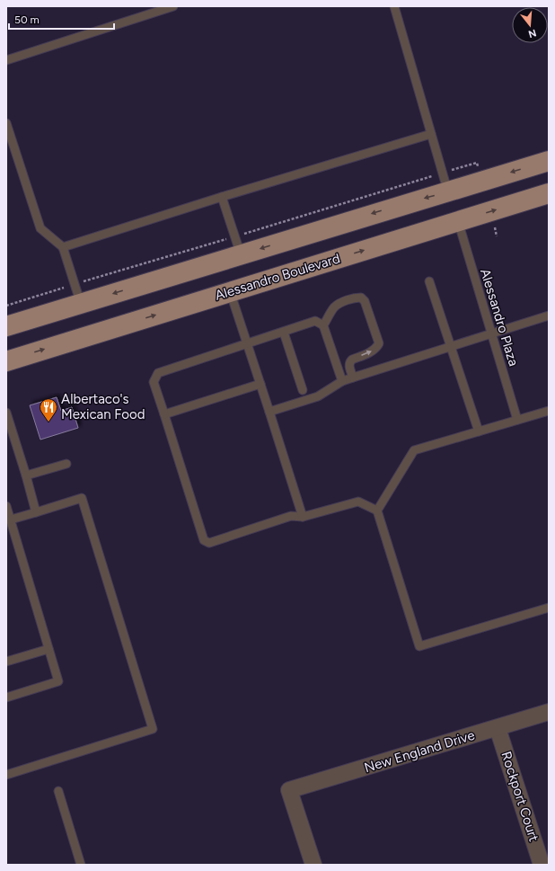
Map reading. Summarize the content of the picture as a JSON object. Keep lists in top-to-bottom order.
{
  "streets": {
    "main road": ["Alessandro Boulevard"],
    "street": ["New England Drive", "Rockport Court"],
    "lane": ["Alessandro Plaza"]
  },
  "crossings": [
    ["Alessandro Boulevard", "Alessandro Plaza"],
    ["New England Drive", "Rockport Court"]
  ],
  "places": {
    "restaurant": ["Albertaco's Mexican Food"]
  },
  "scale_bar": "50 m",
  "north": "bottom"
}
